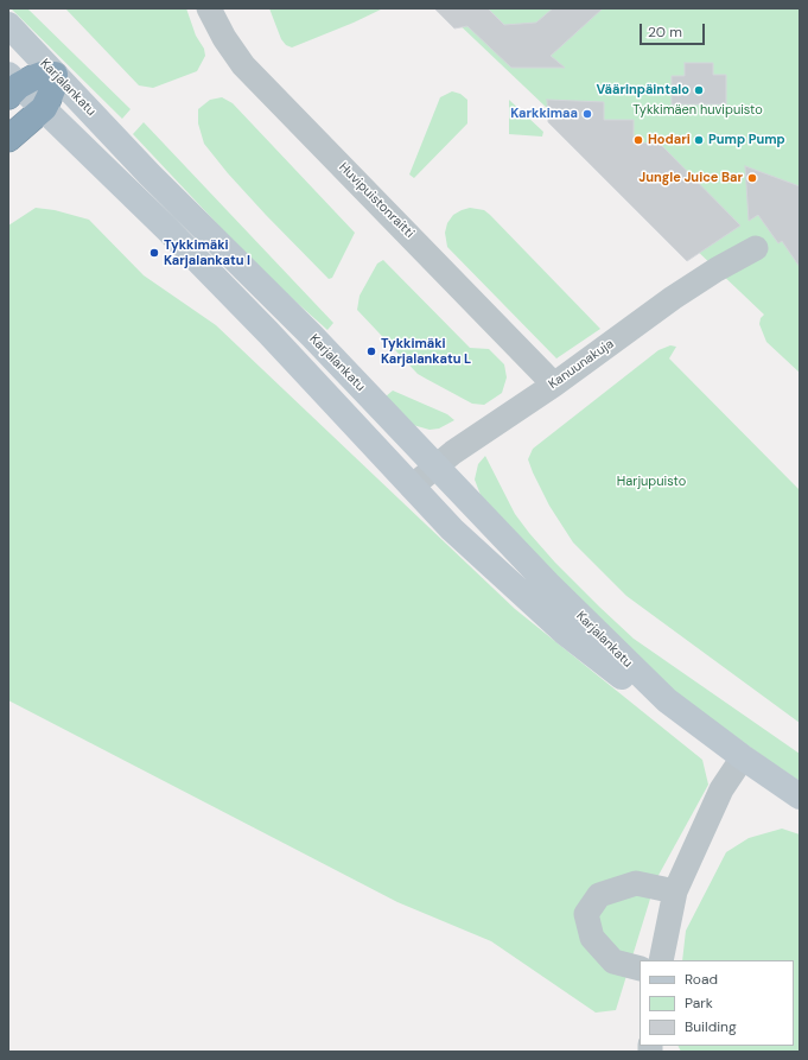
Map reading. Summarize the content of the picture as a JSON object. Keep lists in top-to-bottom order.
{
  "streets": {
    "main road": ["Karjalankatu"],
    "street": ["Huvipuistonraitti", "Kanuunakuja"]
  },
  "crossings": [
    ["Karjalankatu", "Kanuunakuja"],
    ["Huvipuistonraitti", "Kanuunakuja"]
  ],
  "parks": ["Tykkimäen huvipuisto", "Harjupuisto"],
  "places": [
    "Väärinpäintalo",
    "Karkkimaa",
    "Hodari",
    "Pump Pump",
    "Jungle Juice Bar",
    "Tykkimäki Karjalankatu I",
    "Tykkimäki Karjalankatu L"
  ],
  "legend": ["Road", "Park", "Building"],
  "scale_bar": "20 m"
}
